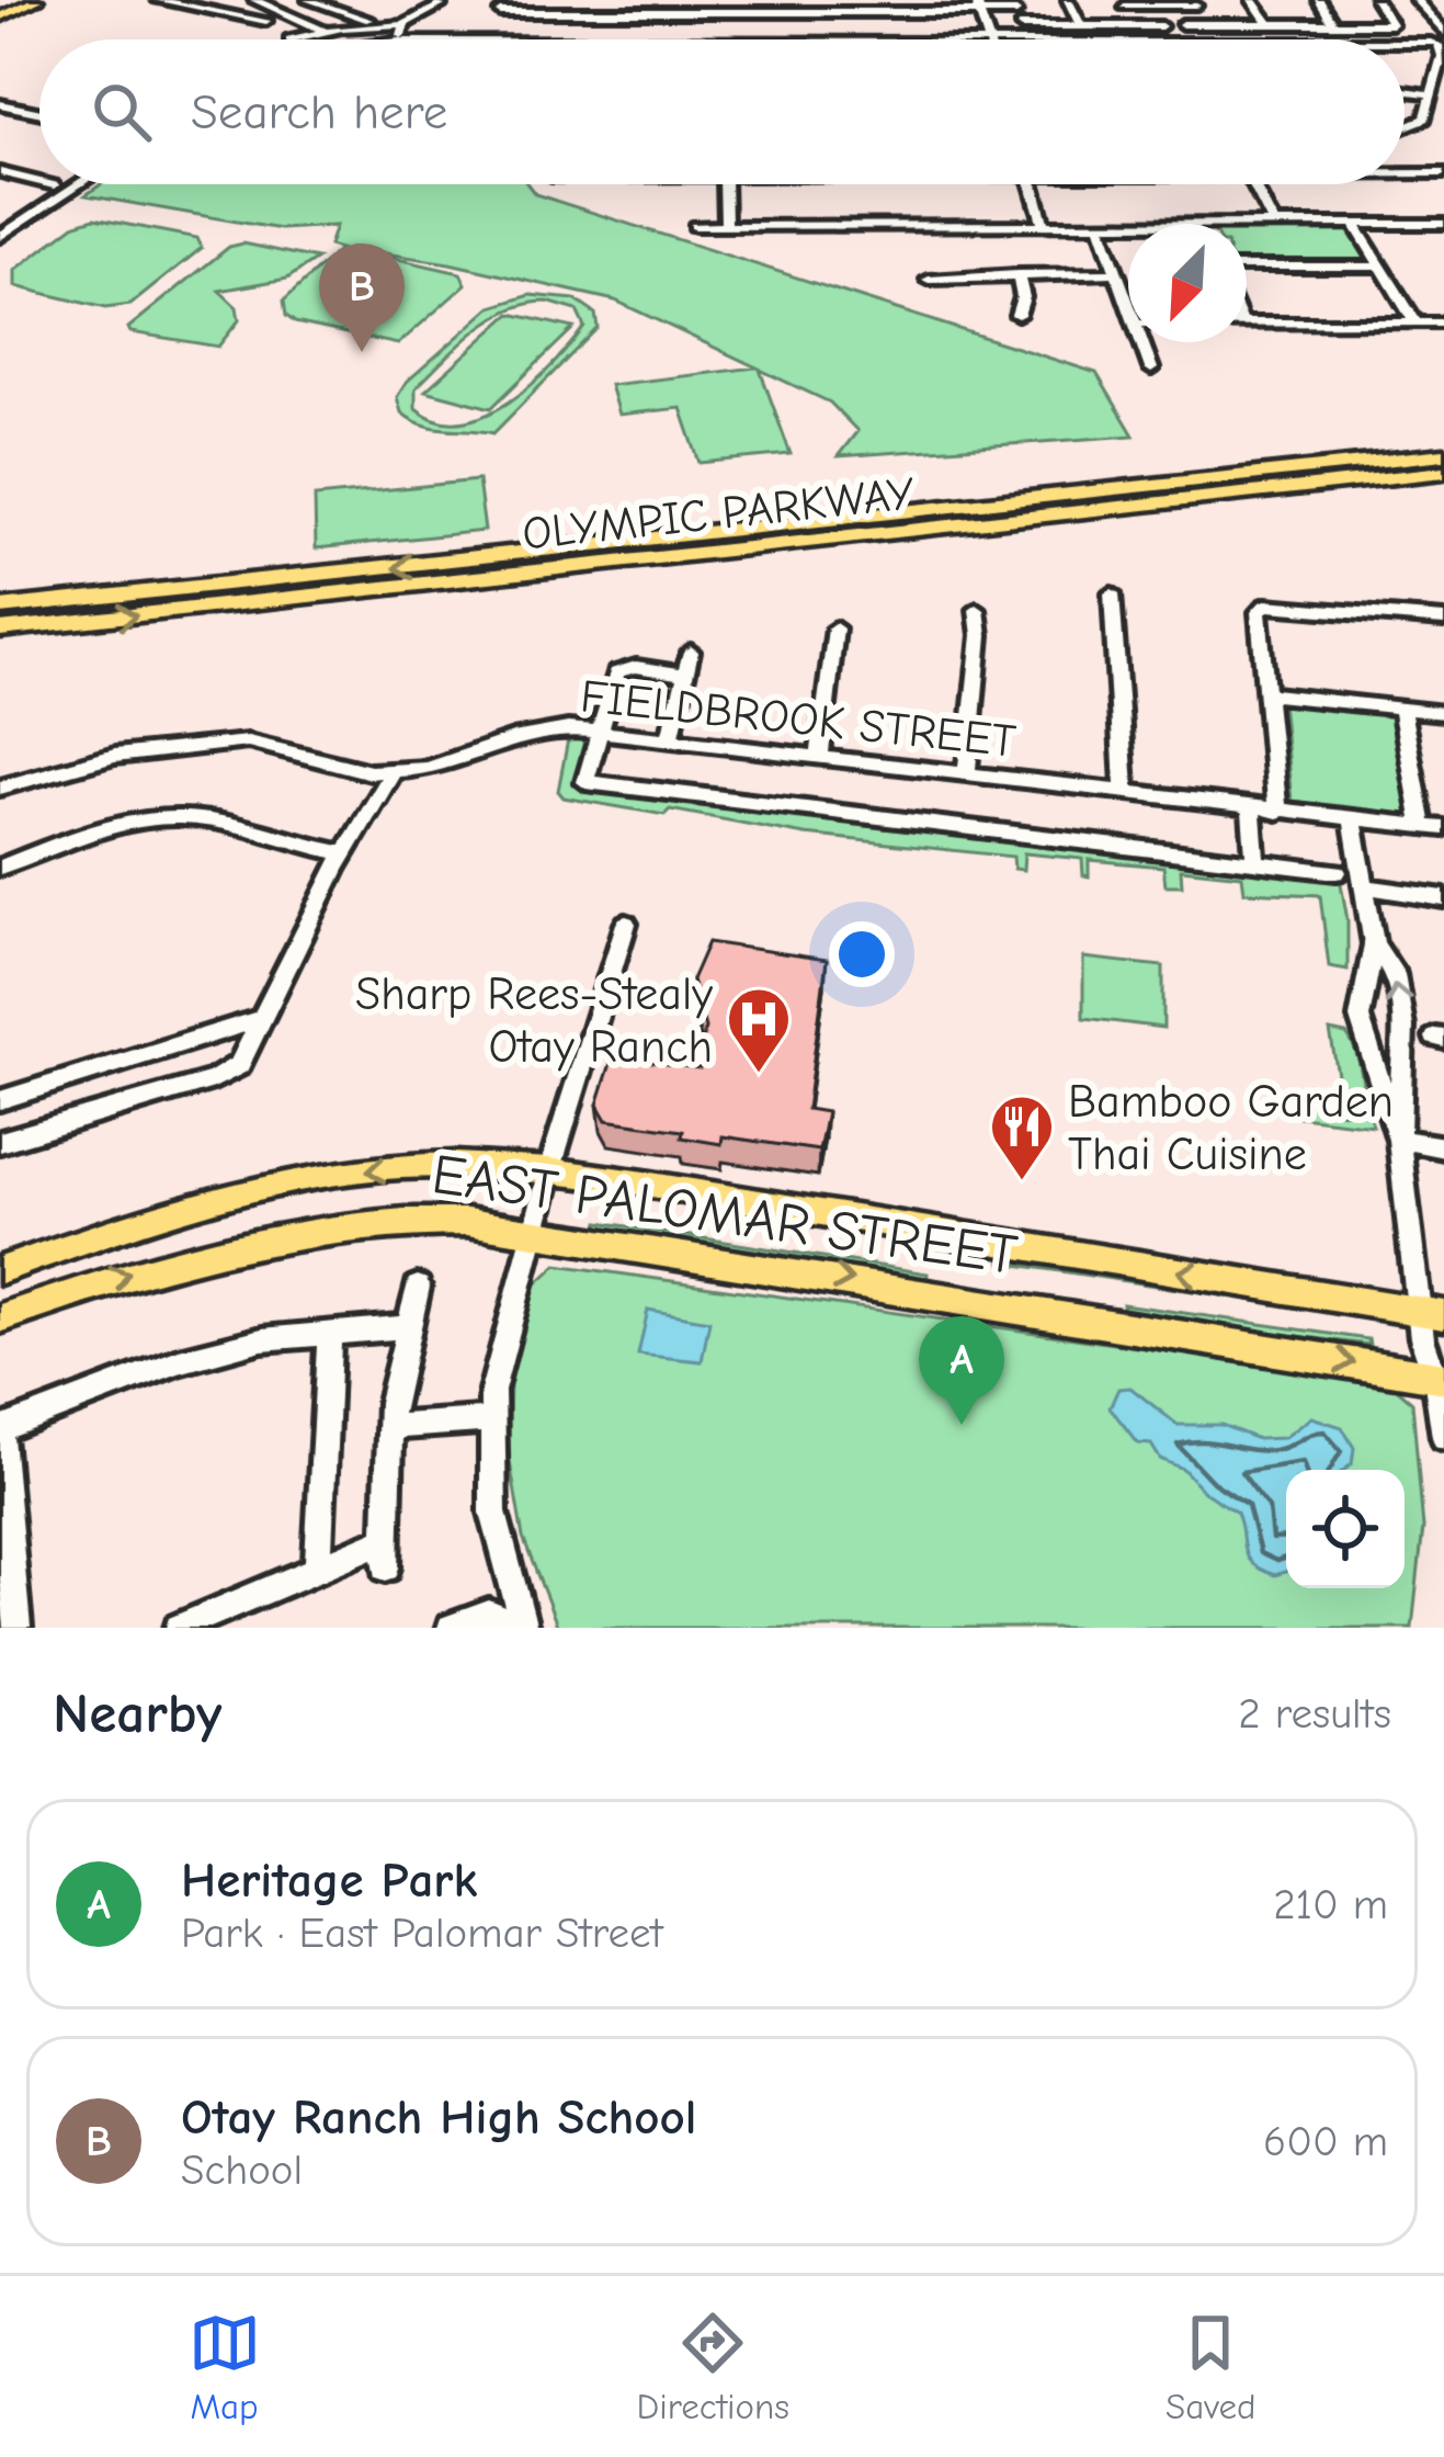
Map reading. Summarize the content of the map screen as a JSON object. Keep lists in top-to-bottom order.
{
  "streets": {
    "main road": ["OLYMPIC PARKWAY", "EAST PALOMAR STREET"],
    "street": ["FIELDBROOK STREET"]
  },
  "places": {
    "hospital": ["Sharp Rees-Stealy Otay Ranch"],
    "restaurant": ["Bamboo Garden Thai Cuisine"]
  },
  "north": "bottom left",
  "page": {
    "search": "Search here",
    "pins": ["B", "A"],
    "heading": ["Nearby", "2 results"],
    "list": [
      {
        "mark": "A",
        "name": "Heritage Park",
        "note": "Park · East Palomar Street",
        "value": "210 m"
      },
      {
        "mark": "B",
        "name": "Otay Ranch High School",
        "note": "School",
        "value": "600 m"
      }
    ],
    "nav": ["Map", "Directions", "Saved"]
  }
}
